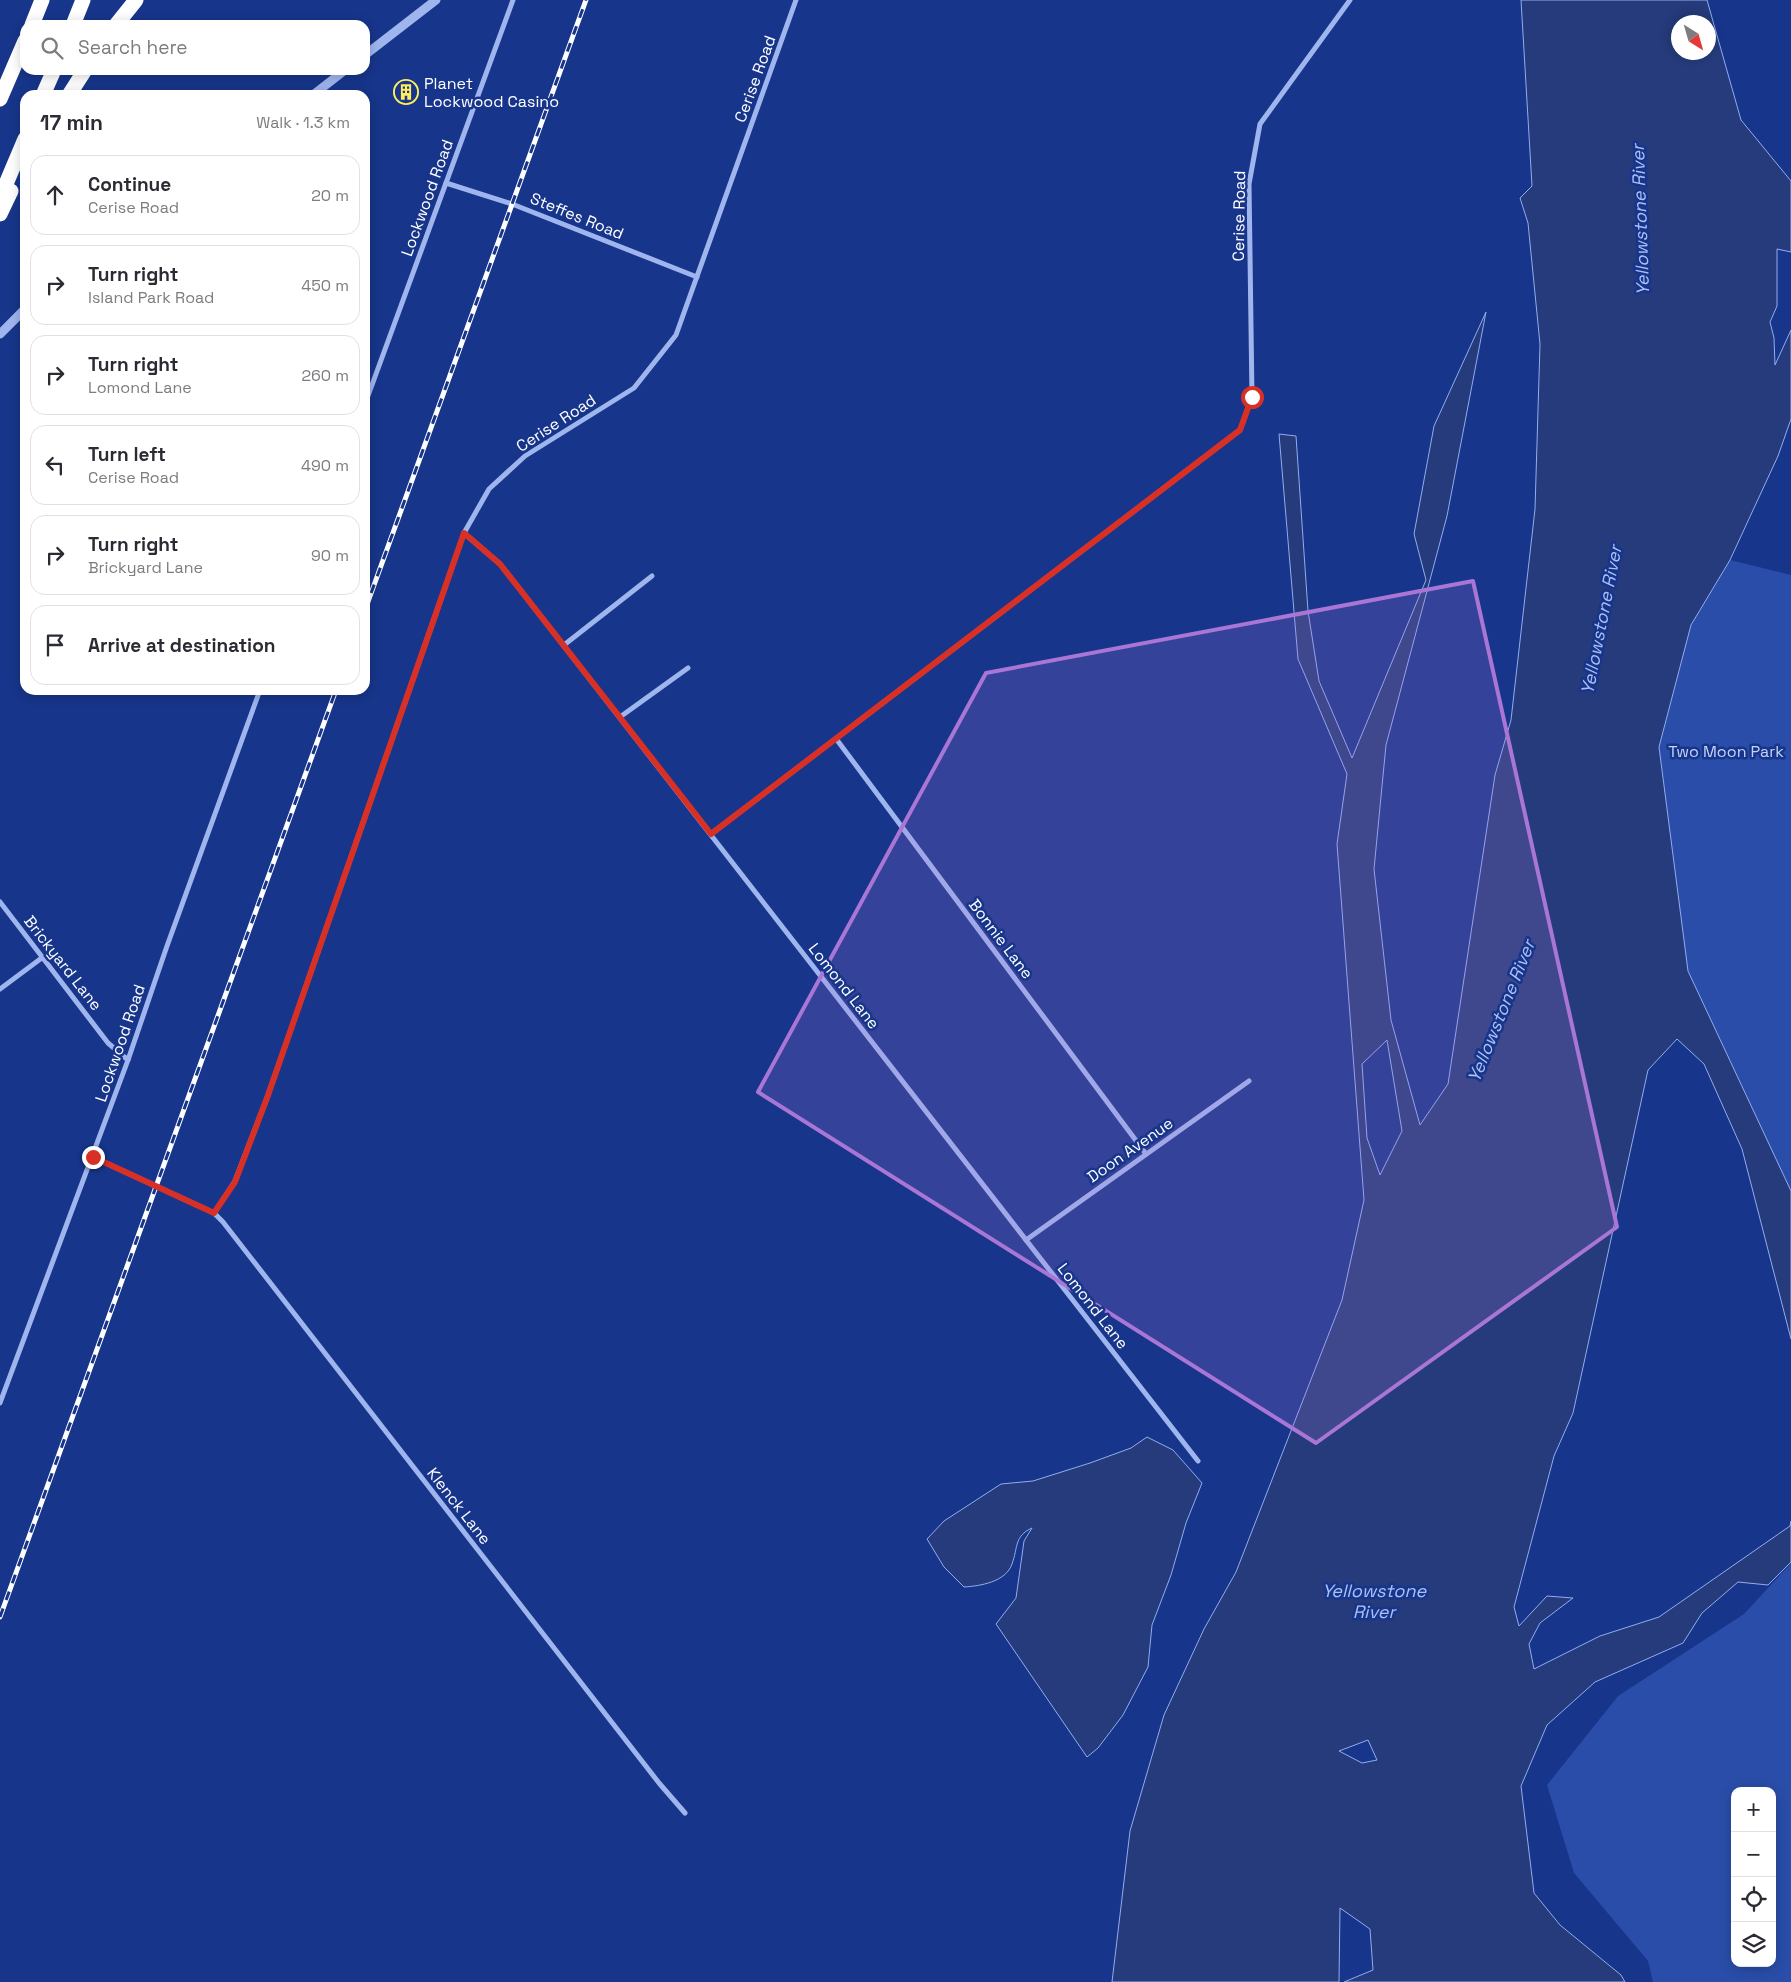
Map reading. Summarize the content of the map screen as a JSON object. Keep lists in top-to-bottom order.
{
  "streets": {
    "street": [
      "Cerise Road",
      "Lockwood Road",
      "Steffes Road",
      "Bonnie Lane",
      "Brickyard Lane",
      "Lomond Lane",
      "Doon Avenue",
      "Klenck Lane"
    ]
  },
  "crossings": [
    ["Cerise Road", "Steffes Road"],
    ["Cerise Road", "Bonnie Lane"],
    ["Cerise Road", "Lomond Lane"],
    ["Cerise Road", "Klenck Lane"],
    ["Lockwood Road", "Steffes Road"],
    ["Lockwood Road", "Brickyard Lane"],
    ["Bonnie Lane", "Doon Avenue"],
    ["Lomond Lane", "Doon Avenue"]
  ],
  "water": ["Yellowstone River"],
  "parks": ["Two Moon Park"],
  "places": {
    "building": ["Planet Lockwood Casino"]
  },
  "north": "bottom right",
  "page": {
    "search": "Search here",
    "heading": ["17 min", "Walk · 1.3 km"],
    "list": [
      ["Continue", "Cerise Road", "20 m"],
      ["Turn right", "Island Park Road", "450 m"],
      ["Turn right", "Lomond Lane", "260 m"],
      ["Turn left", "Cerise Road", "490 m"],
      ["Turn right", "Brickyard Lane", "90 m"],
      "Arrive at destination"
    ],
    "map_buttons": ["+", "−"]
  }
}
